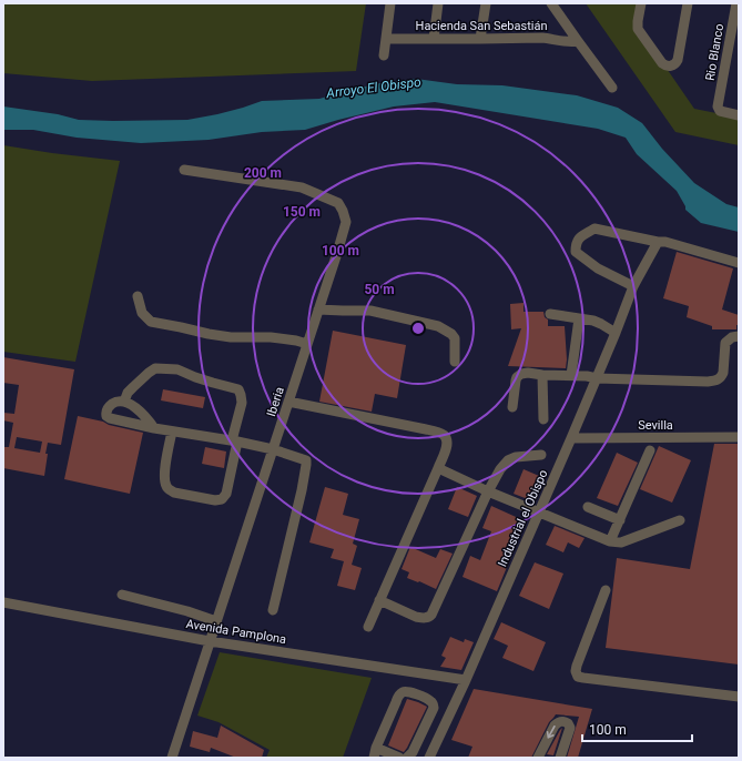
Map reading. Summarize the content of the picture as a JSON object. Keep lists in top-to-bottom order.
{
  "streets": {
    "street": [
      "Hacienda San Sebastián",
      "Rio Blanco",
      "Iberia",
      "Sevilla",
      "Industrial el Obispo",
      "Avenida Pamplona"
    ]
  },
  "crossings": [
    ["Iberia", "Avenida Pamplona"],
    ["Sevilla", "Industrial el Obispo"],
    ["Industrial el Obispo", "Avenida Pamplona"]
  ],
  "water": ["Arroyo El Obispo"],
  "scale_bar": "100 m",
  "rings": [
    "200 m",
    "150 m",
    "100 m",
    "50 m"
  ]
}
